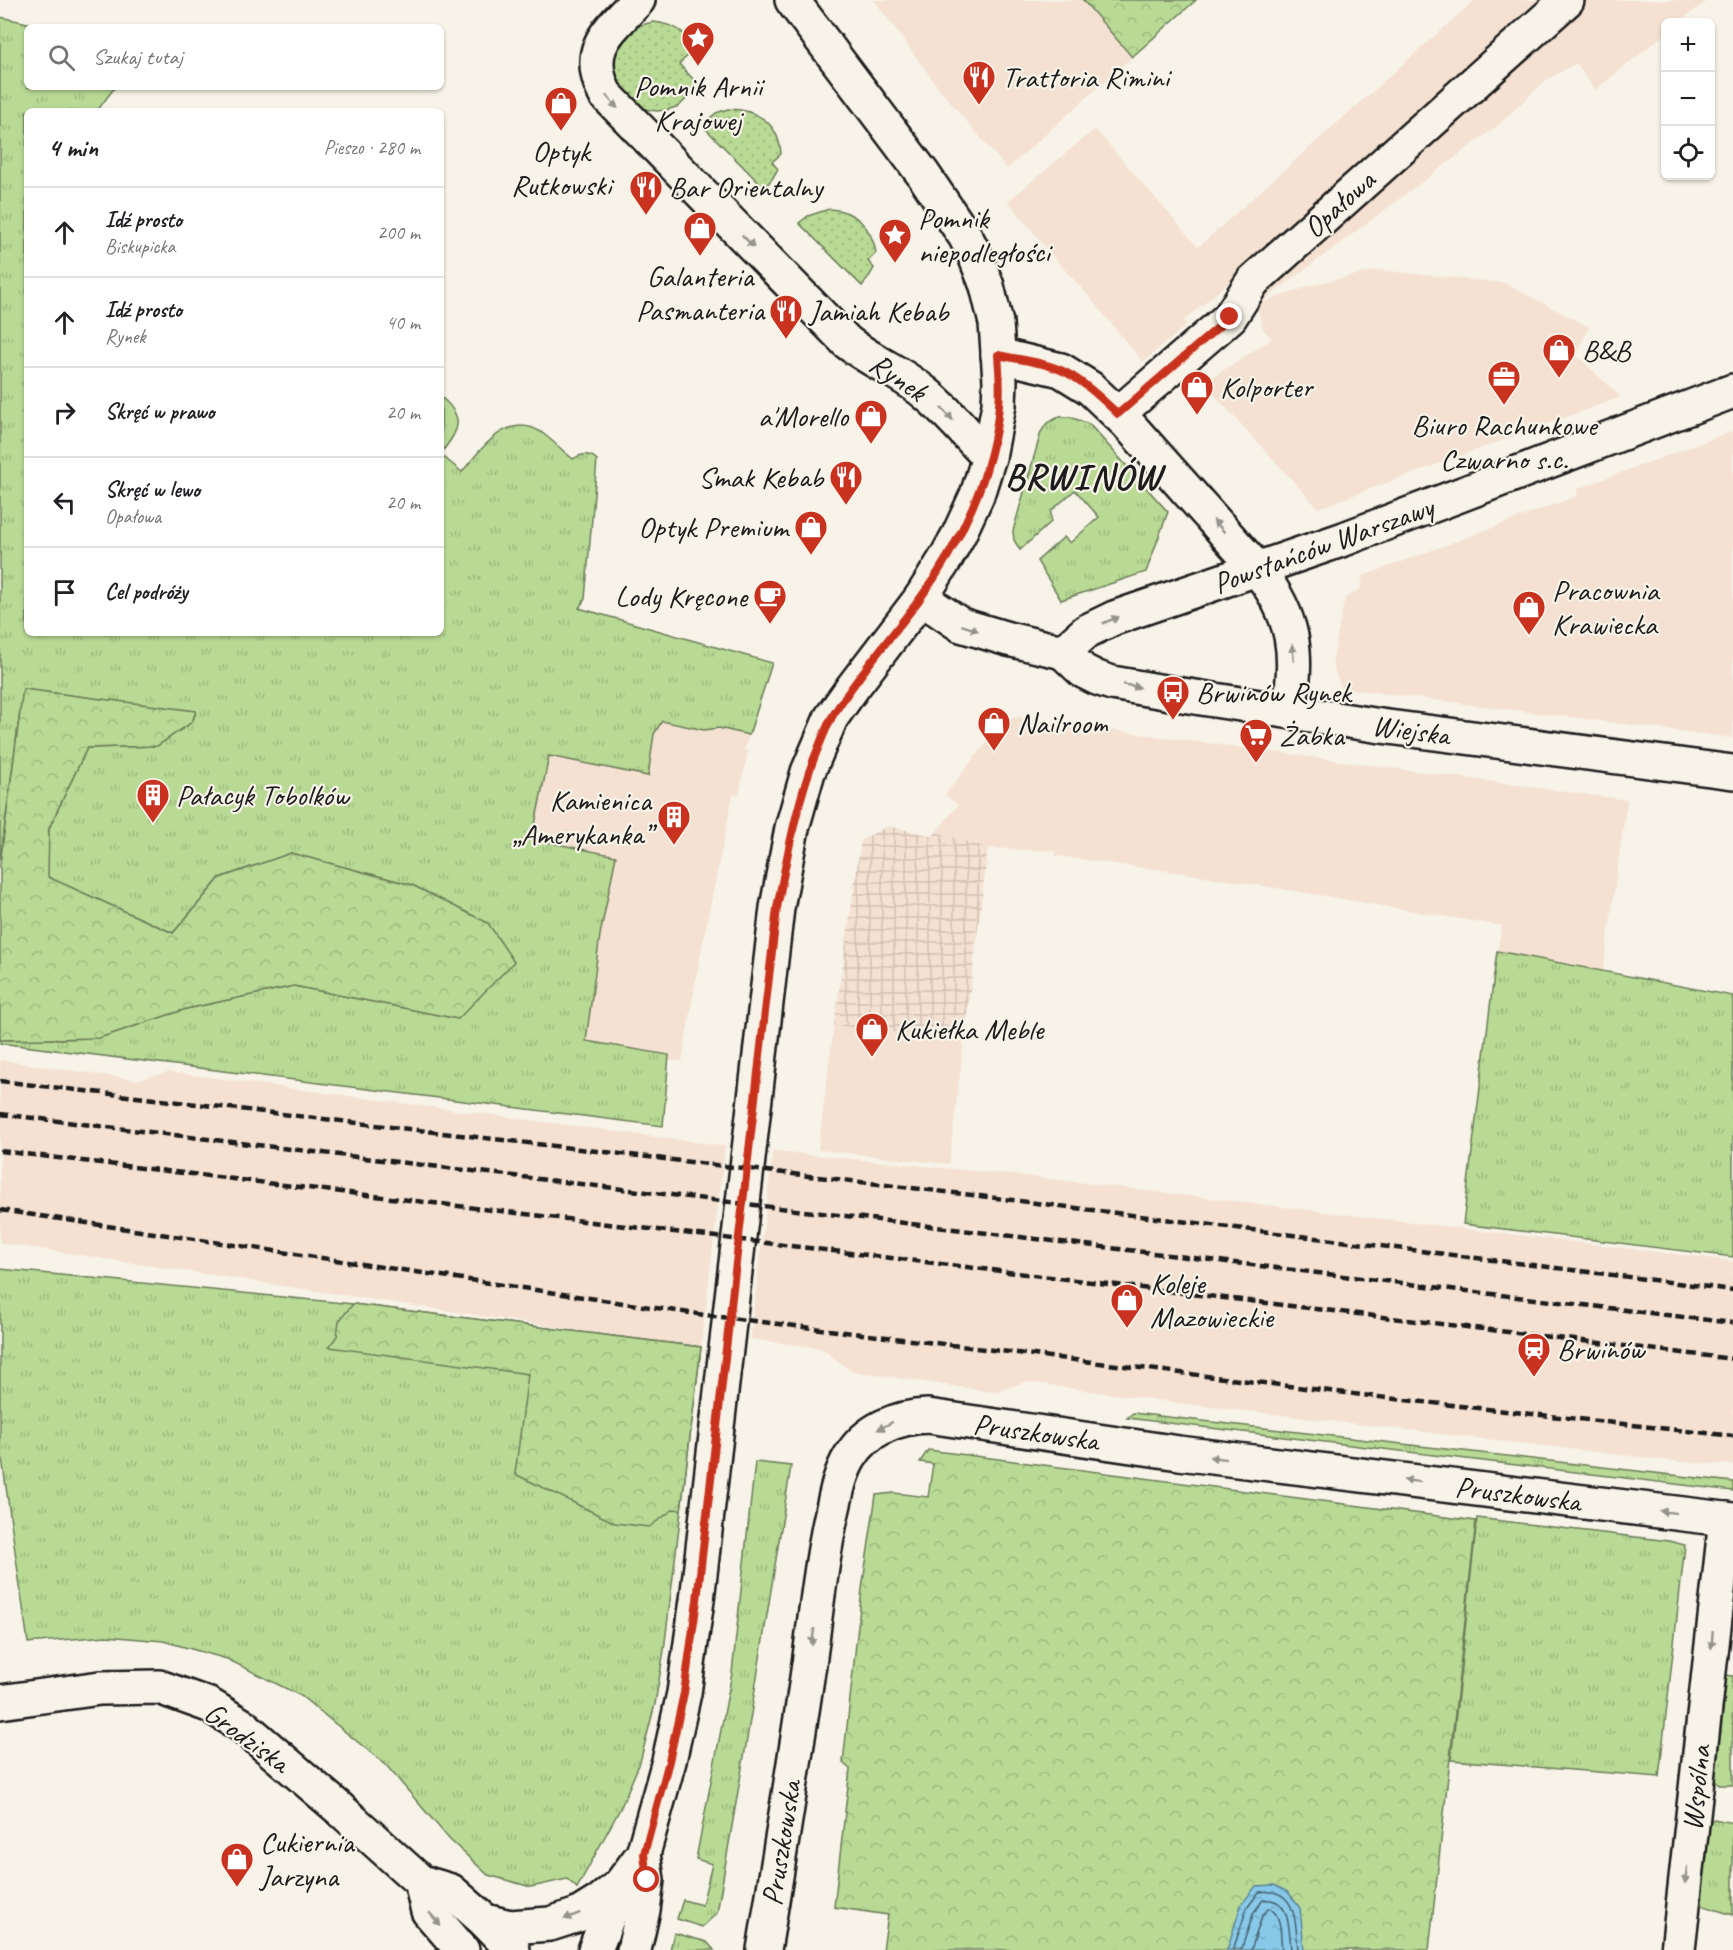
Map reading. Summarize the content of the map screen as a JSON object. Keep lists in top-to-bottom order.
{
  "streets": {
    "street": [
      "Opałowa",
      "Rynek",
      "Powstańców Warszawy",
      "Wiejska",
      "Pruszkowska",
      "Grodziska",
      "Wspólna"
    ]
  },
  "crossings": [
    ["Powstańców Warszawy", "Wiejska"],
    ["Pruszkowska", "Wspólna"]
  ],
  "one_way": ["Wspólna"],
  "districts": ["BRWINÓW"],
  "places": {
    "place": ["Pomnik Arnii Krajowej", "Pomnik niepodległości"],
    "restaurant": [
      "Trattoria Rimini",
      "Bar Orientalny",
      "Jamiah Kebab",
      "Smak Kebab"
    ],
    "shop": [
      "Optyk Rutkowski",
      "Galanteria Pasmanteria",
      "B&B",
      "Kolporter",
      "a'Morello",
      "Optyk Premium",
      "Pracownia Krawiecka",
      "Nailroom",
      "Kukiełka Meble",
      "Koleje Mazowieckie",
      "Cukiernia Jarzyna"
    ],
    "office": ["Biuro Rachunkowe Czwarno s.c."],
    "cafe": ["Lody Kręcone"],
    "bus stop": ["Brwinów Rynek"],
    "supermarket": ["Żabka"],
    "building": ["Pałacyk Tobolków", "Kamienica „Amerykanka”"],
    "station": ["Brwinów"]
  },
  "page": {
    "map_buttons": ["+", "−"],
    "search": "Szukaj tutaj",
    "heading": ["4 min", "Pieszo · 280 m"],
    "list": [
      ["Idź prosto", "Biskupicka", "200 m"],
      ["Idź prosto", "Rynek", "40 m"],
      ["Skręć w prawo", "20 m"],
      ["Skręć w lewo", "Opałowa", "20 m"],
      "Cel podróży"
    ]
  }
}
